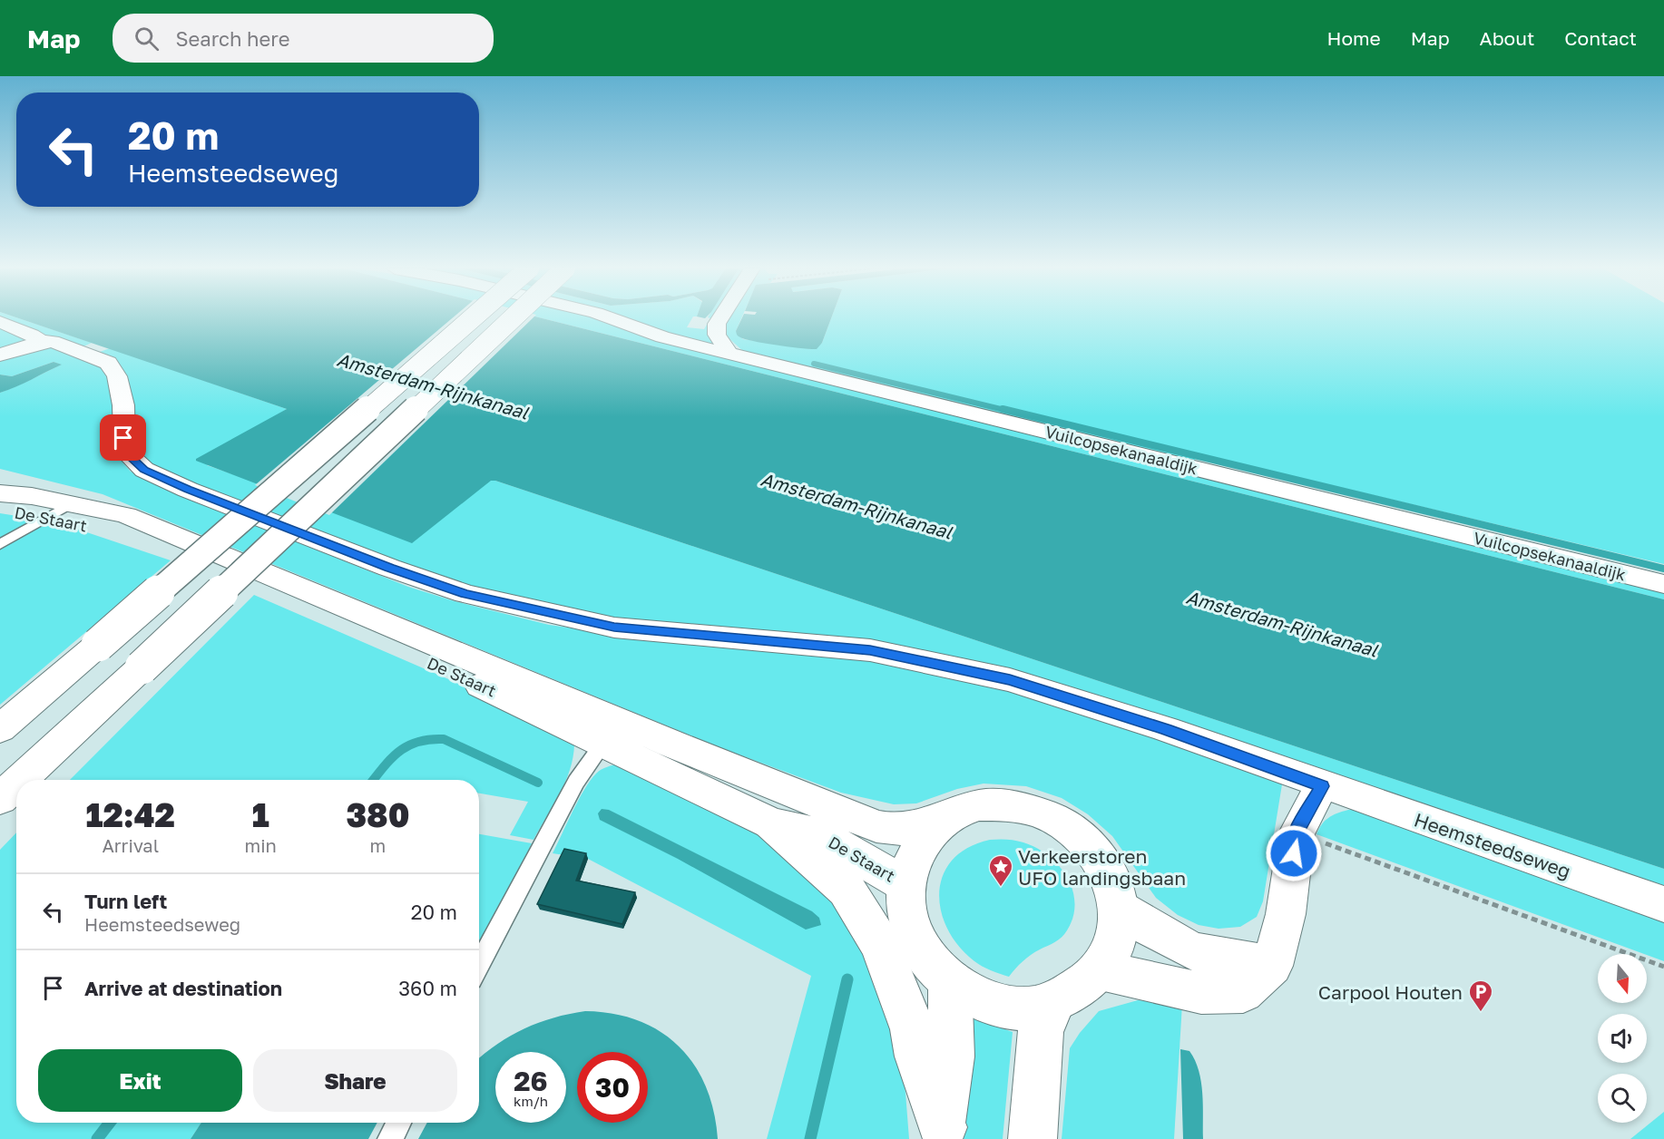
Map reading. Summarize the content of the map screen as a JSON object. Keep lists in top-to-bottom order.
{
  "streets": {
    "main road": ["De Staart"],
    "street": ["Vuilcopsekanaaldijk", "Heemsteedseweg"]
  },
  "water": ["Amsterdam-Rijnkanaal"],
  "places": {
    "place": ["Verkeerstoren UFO landingsbaan"],
    "parking": ["Carpool Houten"]
  },
  "north": "bottom",
  "page": {
    "header": "Map",
    "search": "Search here",
    "nav": [
      "Home",
      "Map",
      "About",
      "Contact"
    ],
    "turn": ["20 m", "Heemsteedseweg"],
    "eta": [
      "12:42",
      "Arrival",
      "1",
      "min",
      "380",
      "m"
    ],
    "list": [
      {
        "name": "Turn left",
        "note": "Heemsteedseweg",
        "value": "20 m"
      },
      {
        "name": "Arrive at destination",
        "value": "360 m"
      }
    ],
    "buttons": ["Exit", "Share"],
    "speed": "26 km/h",
    "limit": "30"
  }
}
